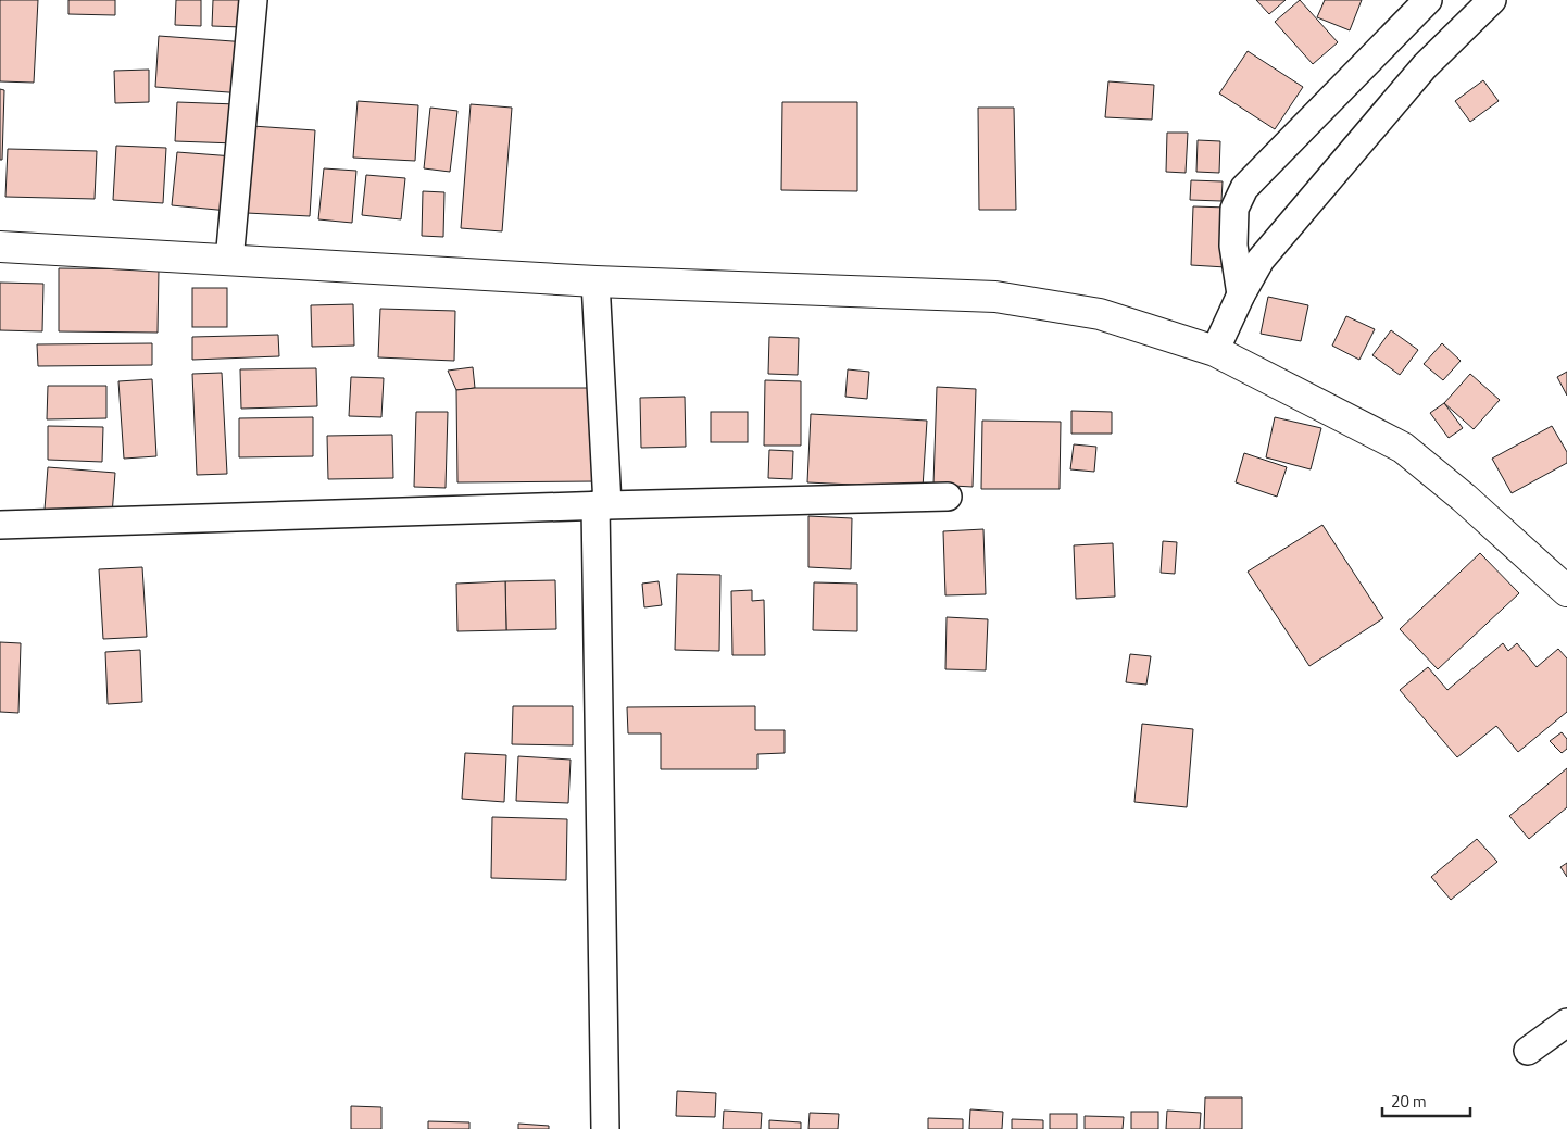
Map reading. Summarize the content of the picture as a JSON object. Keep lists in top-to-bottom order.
{
  "scale_bar": "20 m"
}
